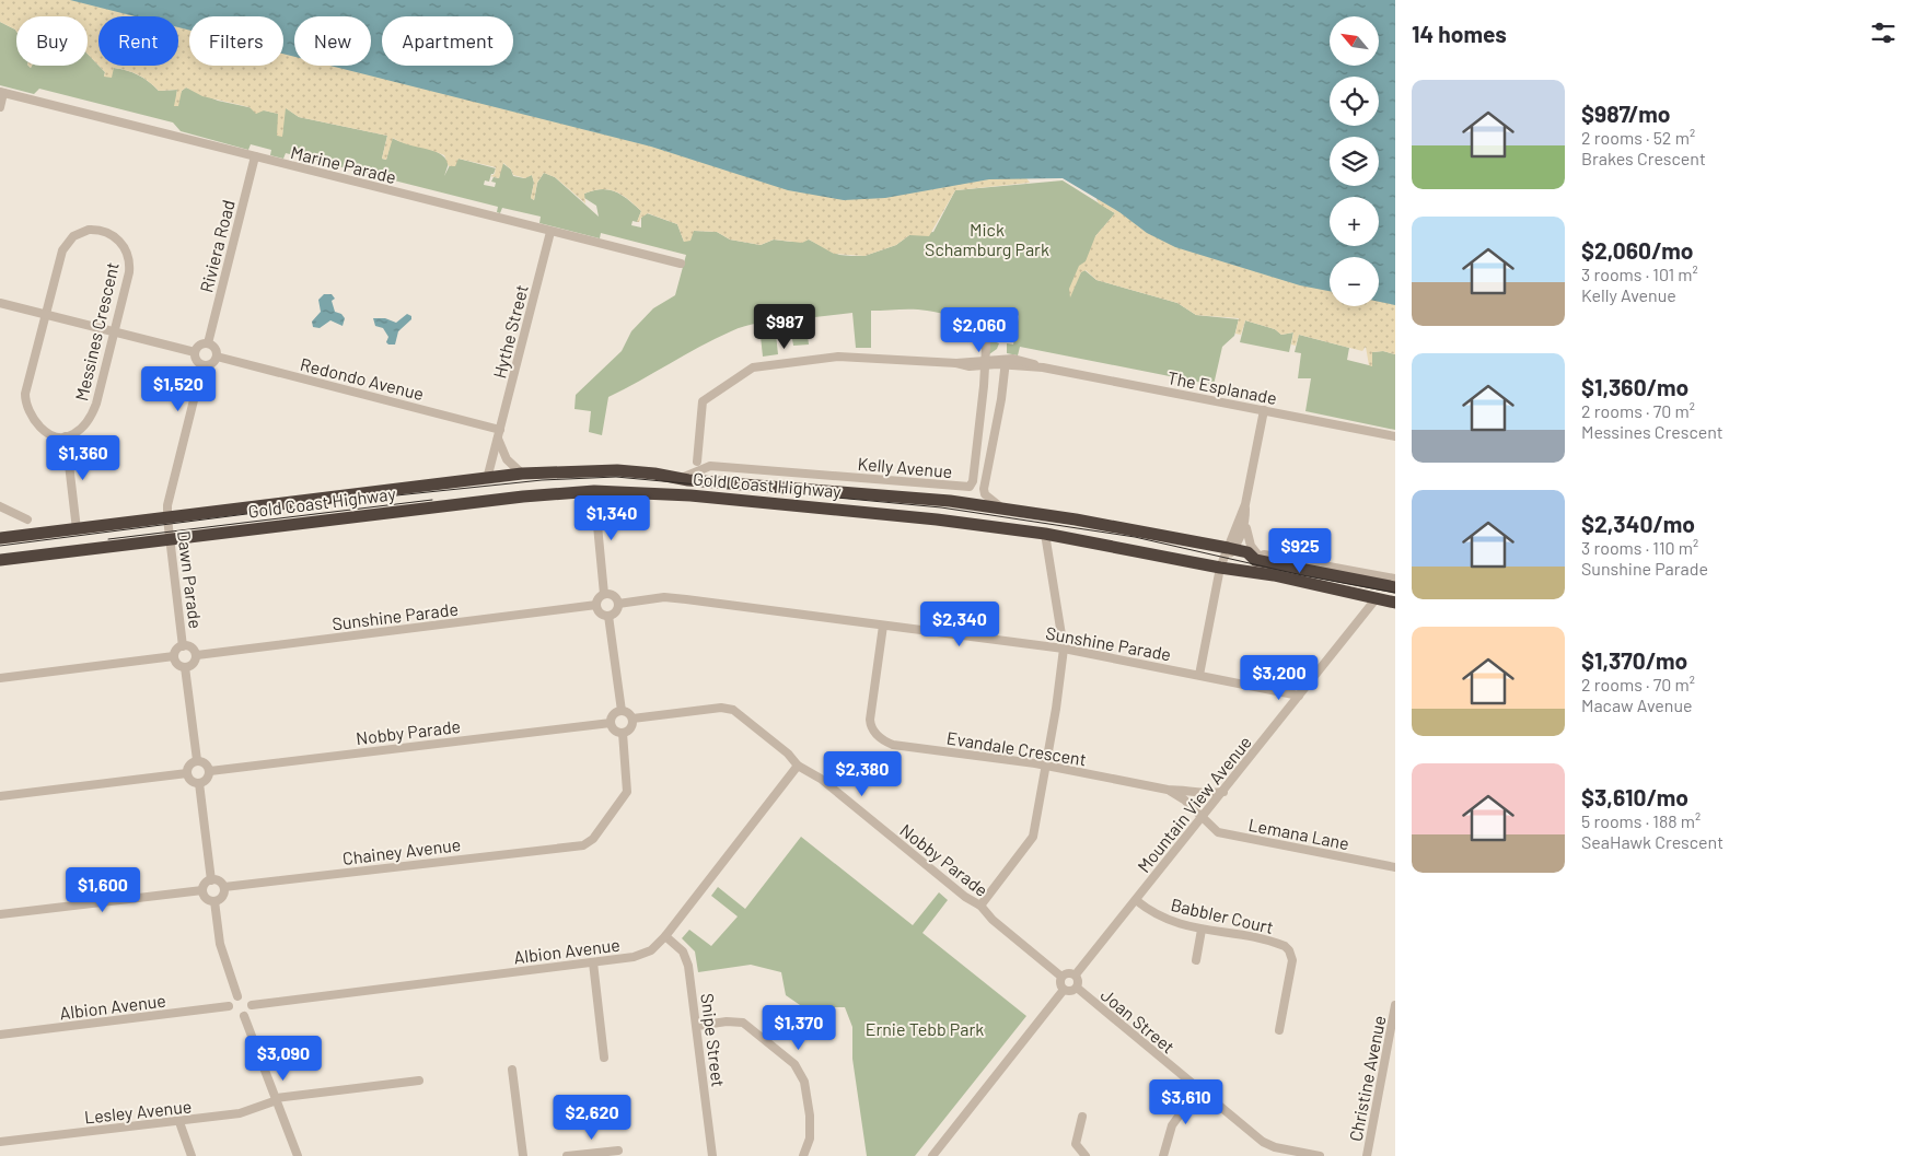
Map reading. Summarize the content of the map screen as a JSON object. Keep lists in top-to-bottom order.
{
  "streets": {
    "highway": ["Gold Coast Highway"],
    "street": [
      "Marine Parade",
      "Riviera Road",
      "Messines Crescent",
      "Hythe Street",
      "Redondo Avenue",
      "The Esplanade",
      "Kelly Avenue",
      "Dawn Parade",
      "Sunshine Parade",
      "Nobby Parade",
      "Evandale Crescent",
      "Mountain View Avenue",
      "Lemana Lane",
      "Chainey Avenue",
      "Babbler Court",
      "Albion Avenue",
      "Joan Street",
      "Snipe Street",
      "Christine Avenue",
      "Lesley Avenue"
    ]
  },
  "crossings": [
    ["Marine Parade", "Riviera Road"],
    ["Marine Parade", "Hythe Street"],
    ["Riviera Road", "Redondo Avenue"],
    ["Hythe Street", "Redondo Avenue"],
    ["Hythe Street", "Gold Coast Highway"],
    ["The Esplanade", "Kelly Avenue"],
    ["Kelly Avenue", "Gold Coast Highway"],
    ["Gold Coast Highway", "Dawn Parade"],
    ["Gold Coast Highway", "Mountain View Avenue"],
    ["Dawn Parade", "Sunshine Parade"],
    ["Sunshine Parade", "Evandale Crescent"],
    ["Sunshine Parade", "Mountain View Avenue"],
    ["Nobby Parade", "Mountain View Avenue"],
    ["Nobby Parade", "Chainey Avenue"],
    ["Nobby Parade", "Albion Avenue"],
    ["Nobby Parade", "Joan Street"],
    ["Evandale Crescent", "Mountain View Avenue"],
    ["Evandale Crescent", "Lemana Lane"],
    ["Mountain View Avenue", "Lemana Lane"],
    ["Mountain View Avenue", "Babbler Court"],
    ["Mountain View Avenue", "Joan Street"],
    ["Albion Avenue", "Snipe Street"]
  ],
  "parks": ["Mick Schamburg Park", "Ernie Tebb Park"],
  "north": "top left",
  "page": {
    "heading": "14 homes",
    "map_buttons": ["+", "−"],
    "chip": [
      "Buy",
      "Rent",
      "Filters",
      "New",
      "Apartment"
    ],
    "list": [
      {
        "name": "$987/mo",
        "note": "2 rooms · 52 m² · Brakes Crescent"
      },
      {
        "name": "$2,060/mo",
        "note": "3 rooms · 101 m² · Kelly Avenue"
      },
      {
        "name": "$1,360/mo",
        "note": "2 rooms · 70 m² · Messines Crescent"
      },
      {
        "name": "$2,340/mo",
        "note": "3 rooms · 110 m² · Sunshine Parade"
      },
      {
        "name": "$1,370/mo",
        "note": "2 rooms · 70 m² · Macaw Avenue"
      },
      {
        "name": "$3,610/mo",
        "note": "5 rooms · 188 m² · SeaHawk Crescent"
      }
    ],
    "price": [
      "$987",
      "$2,060",
      "$1,520",
      "$1,360",
      "$1,340",
      "$925",
      "$2,340",
      "$3,200",
      "$2,380",
      "$1,600",
      "$1,370",
      "$3,090",
      "$3,610",
      "$2,620"
    ]
  }
}
